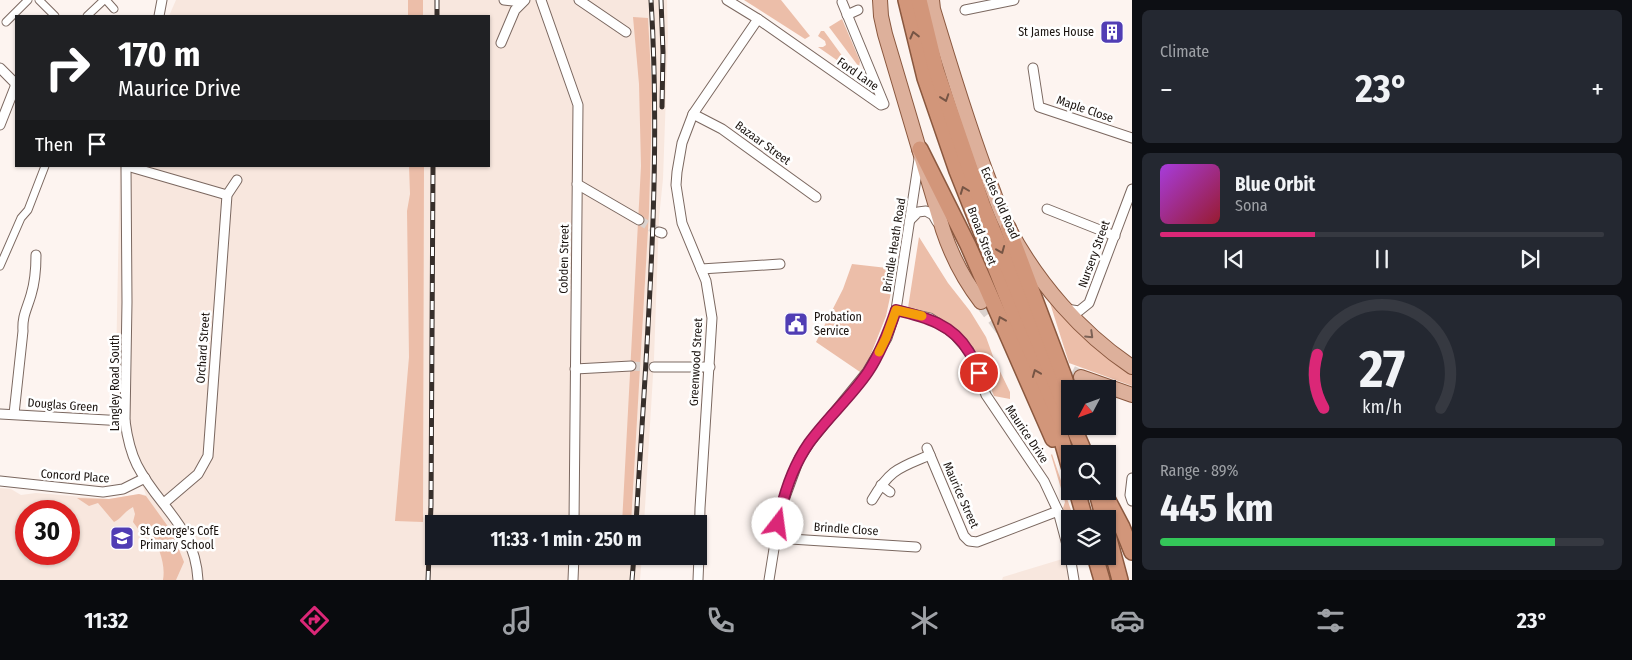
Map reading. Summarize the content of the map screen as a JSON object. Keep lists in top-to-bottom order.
{
  "streets": {
    "highway": ["Broad Street"],
    "main road": ["Eccles Old Road"],
    "street": [
      "Ford Lane",
      "Maple Close",
      "Bazaar Street",
      "Brindle Heath Road",
      "Nursery Street",
      "Cobden Street",
      "Orchard Street",
      "Greenwood Street",
      "Langley Road South",
      "Douglas Green",
      "Maurice Drive",
      "Concord Place",
      "Maurice Street",
      "Brindle Close"
    ]
  },
  "crossings": [
    ["Ford Lane", "Greenwood Street"],
    ["Bazaar Street", "Greenwood Street"],
    ["Eccles Old Road", "Nursery Street"],
    ["Brindle Heath Road", "Maurice Drive"],
    ["Brindle Heath Road", "Brindle Close"],
    ["Orchard Street", "Langley Road South"],
    ["Langley Road South", "Douglas Green"],
    ["Langley Road South", "Concord Place"],
    ["Maurice Drive", "Maurice Street"]
  ],
  "places": {
    "building": ["St James House"],
    "public building": ["Probation Service"],
    "school or university": ["St George's CofE Primary School"]
  },
  "north": "bottom left",
  "page": {
    "tile": [
      "Climate",
      ["Range · 89%", "445 km"]
    ],
    "turn": ["170 m", "Maurice Drive"],
    "heat": ["−", "23°", "+"],
    "then": "Then",
    "song": ["Blue Orbit", "Sona"],
    "limit": "30",
    "trip": "11:33 · 1 min · 250 m",
    "tabs": ["11:32", "23°"],
    "gauge": ["27", "km/h"]
  }
}
